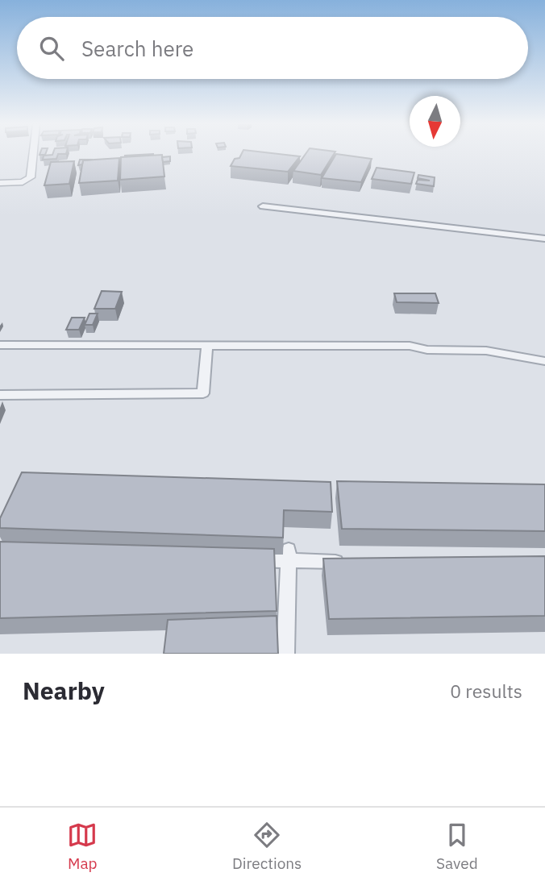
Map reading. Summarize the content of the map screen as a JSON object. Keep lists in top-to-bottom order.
{
  "north": "bottom",
  "page": {
    "search": "Search here",
    "heading": ["Nearby", "0 results"],
    "nav": ["Map", "Directions", "Saved"]
  }
}
